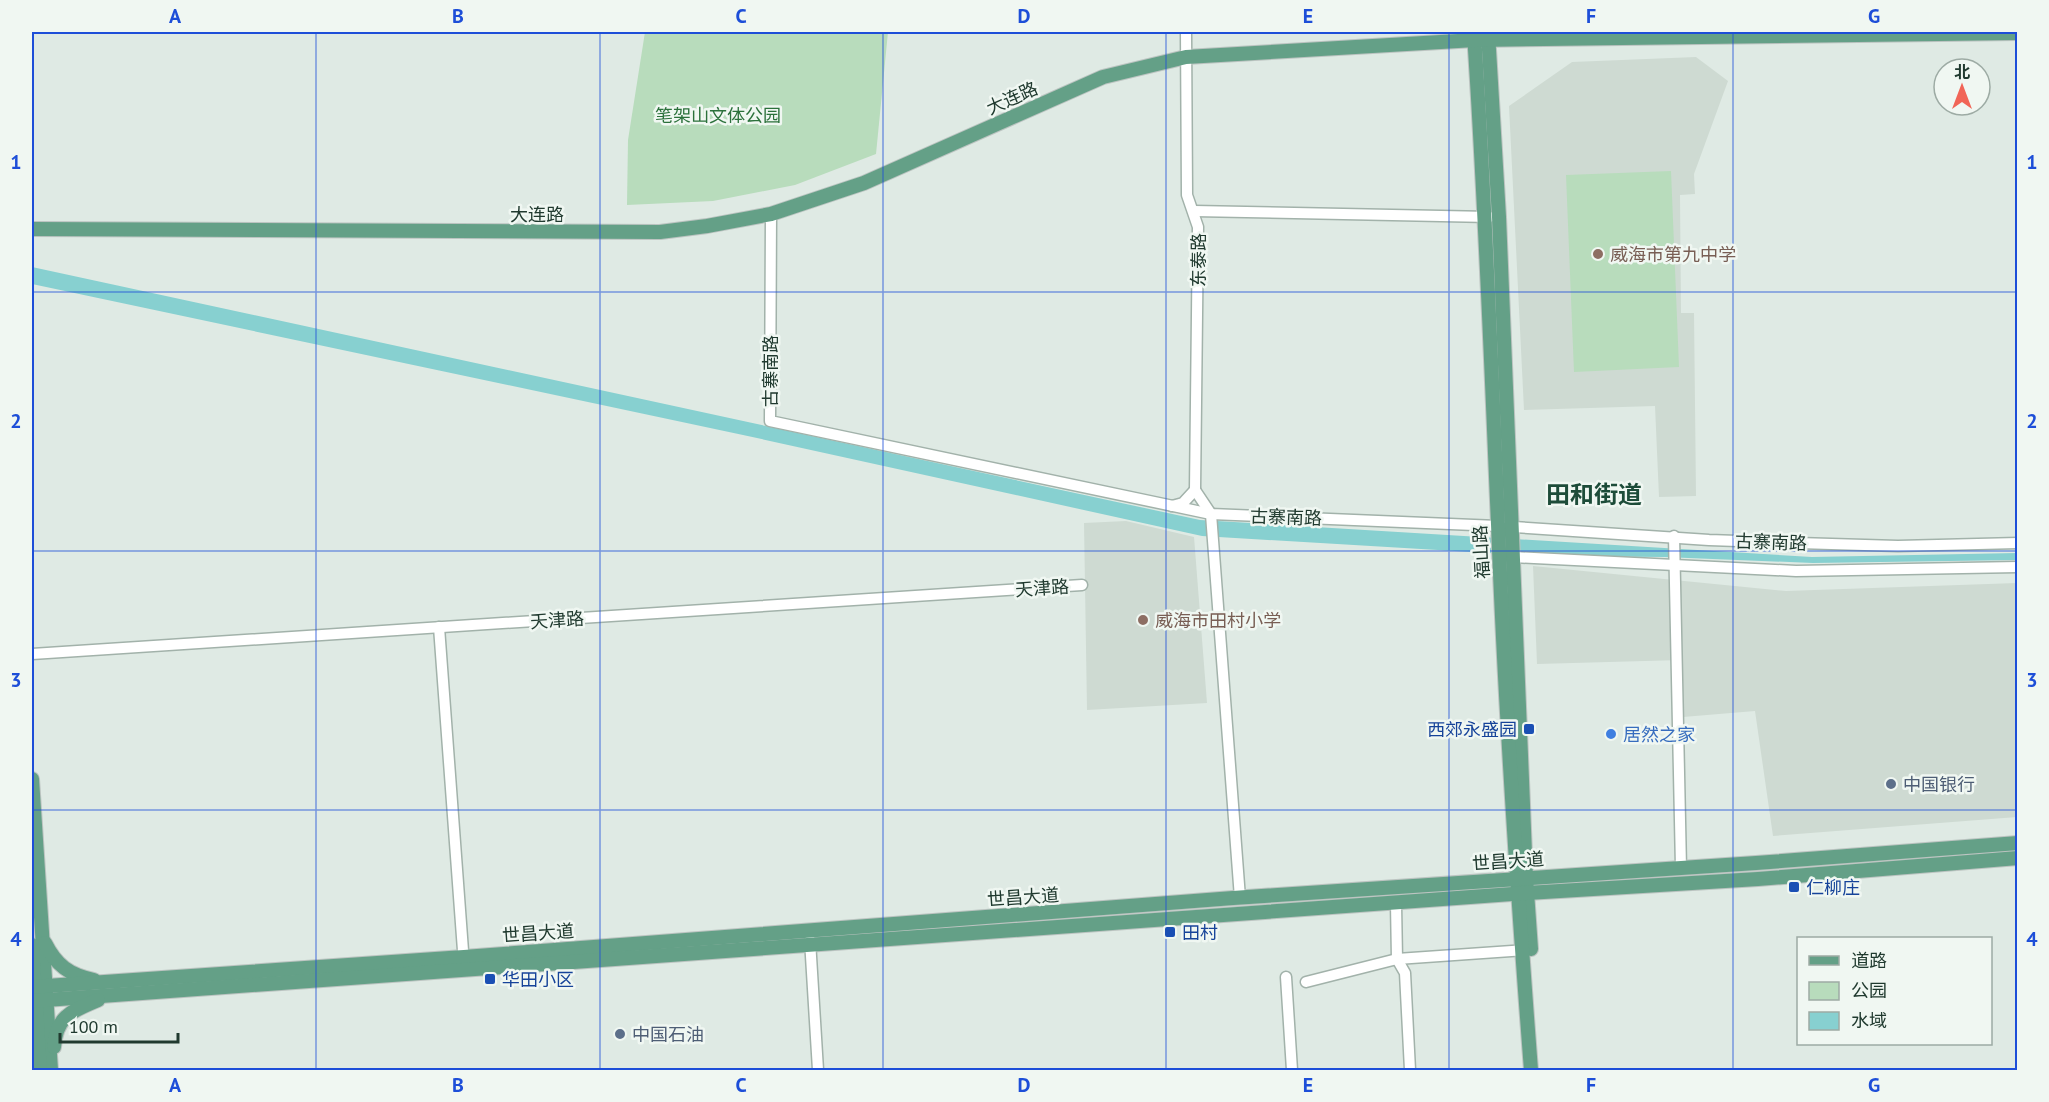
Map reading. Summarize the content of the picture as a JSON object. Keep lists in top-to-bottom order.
{
  "streets": {
    "main road": ["大连路", "世昌大道"],
    "street": ["东泰路", "古寨南路", "天津路"]
  },
  "crossings": [
    ["大连路", "东泰路"],
    ["大连路", "古寨南路"]
  ],
  "districts": ["田和街道"],
  "parks": ["笔架山文体公园"],
  "places": {
    "other": [
      "威海市第九中学",
      "威海市田村小学",
      "居然之家",
      "中国银行",
      "中国石油"
    ],
    "transit": [
      "西郊永盛园",
      "仁柳庄",
      "田村",
      "华田小区"
    ]
  },
  "legend": ["道路", "公园", "水域"],
  "scale_bar": "100 m",
  "north": "top",
  "grid": {
    "columns": [
      "A",
      "B",
      "C",
      "D",
      "E",
      "F",
      "G"
    ],
    "rows": [
      "1",
      "2",
      "3",
      "4"
    ]
  }
}
